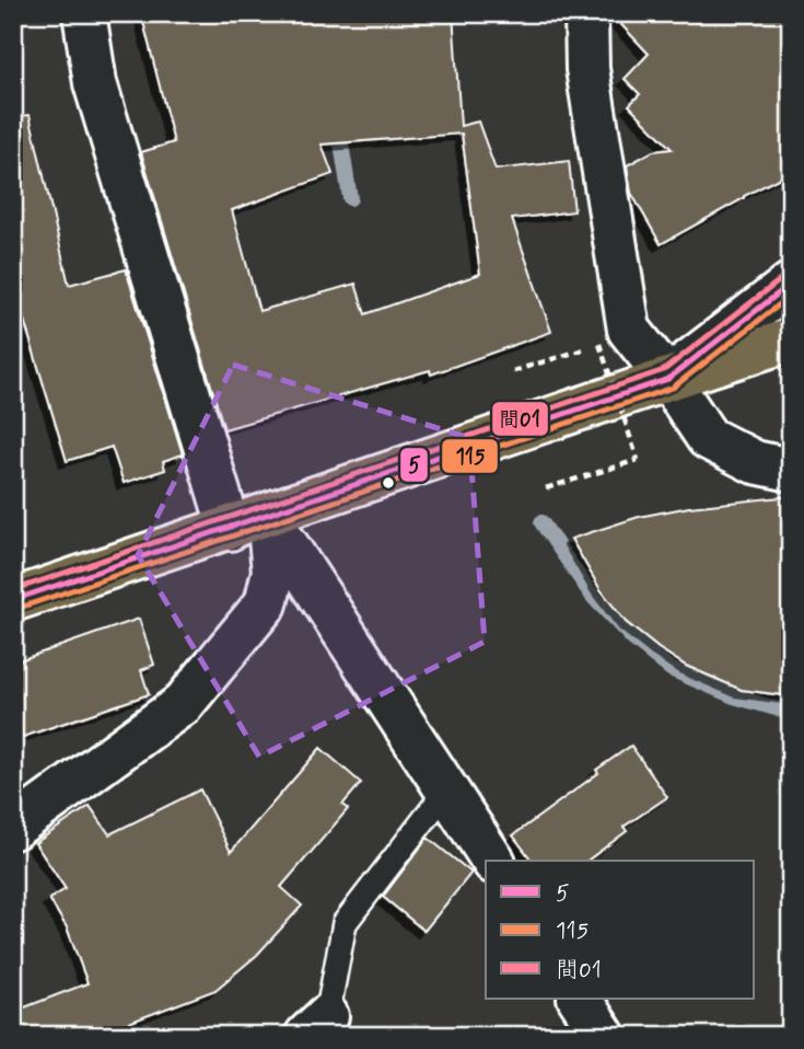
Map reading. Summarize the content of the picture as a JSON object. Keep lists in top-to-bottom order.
{
  "lines": ["transit line 間01", "transit line 5", "transit line 115"],
  "legend": ["5", "115", "間01"]
}
